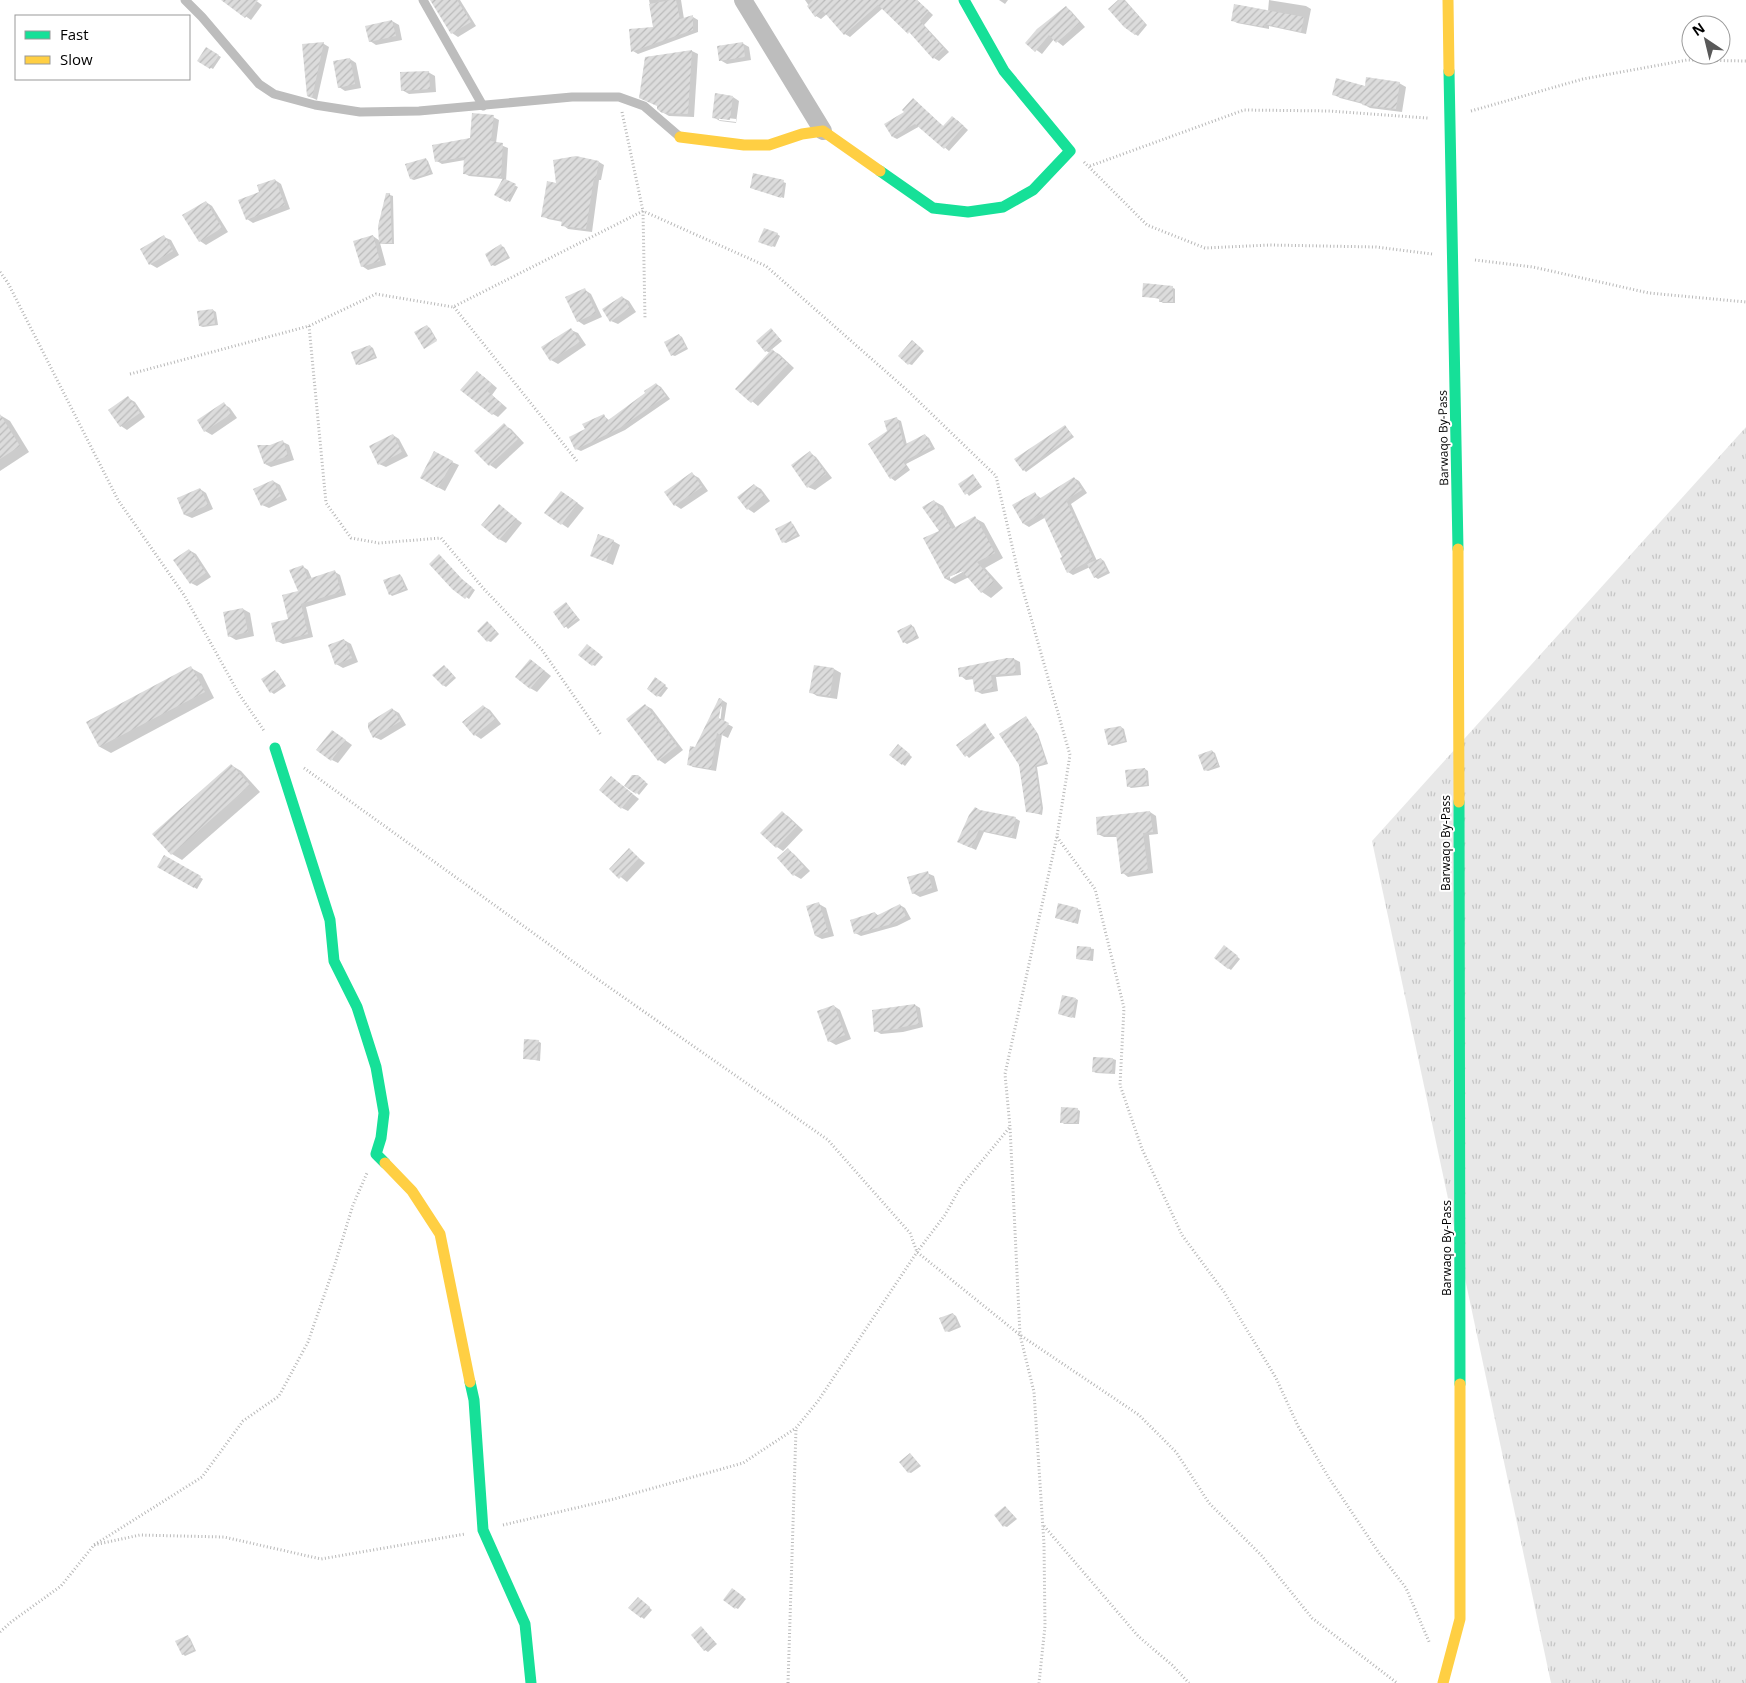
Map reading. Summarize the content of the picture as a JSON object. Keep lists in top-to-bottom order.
{
  "streets": {
    "main road": ["Barwaqo By-Pass"]
  },
  "legend": ["Fast", "Slow"],
  "north": "top left"
}
